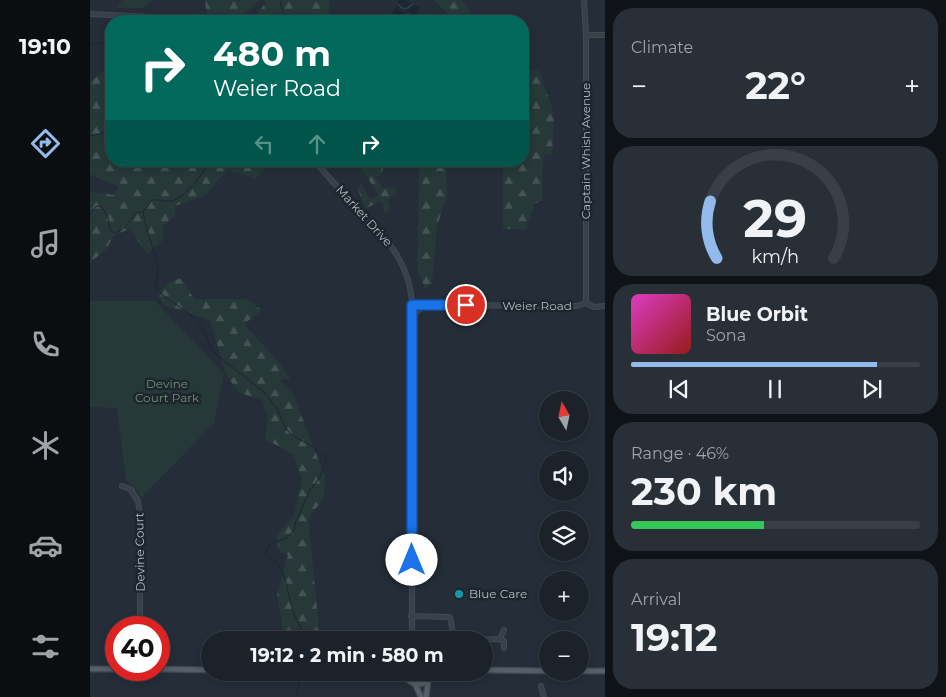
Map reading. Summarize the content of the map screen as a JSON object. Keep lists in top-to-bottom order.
{
  "streets": {
    "street": [
      "Captain Whish Avenue",
      "Market Drive",
      "Weier Road",
      "Devine Court"
    ]
  },
  "crossings": [
    ["Captain Whish Avenue", "Weier Road"],
    ["Market Drive", "Weier Road"]
  ],
  "parks": ["Devine Court Park"],
  "places": ["Blue Care"],
  "north": "top",
  "page": {
    "tabs": "19:10",
    "tile": [
      "Climate",
      ["Range · 46%", "230 km"],
      ["Arrival", "19:12"]
    ],
    "turn": ["480 m", "Weier Road"],
    "heat": ["−", "22°", "+"],
    "song": ["Blue Orbit", "Sona"],
    "map_buttons": ["+", "−"],
    "limit": "40",
    "trip": "19:12 · 2 min · 580 m",
    "gauge": ["29", "km/h"]
  }
}
